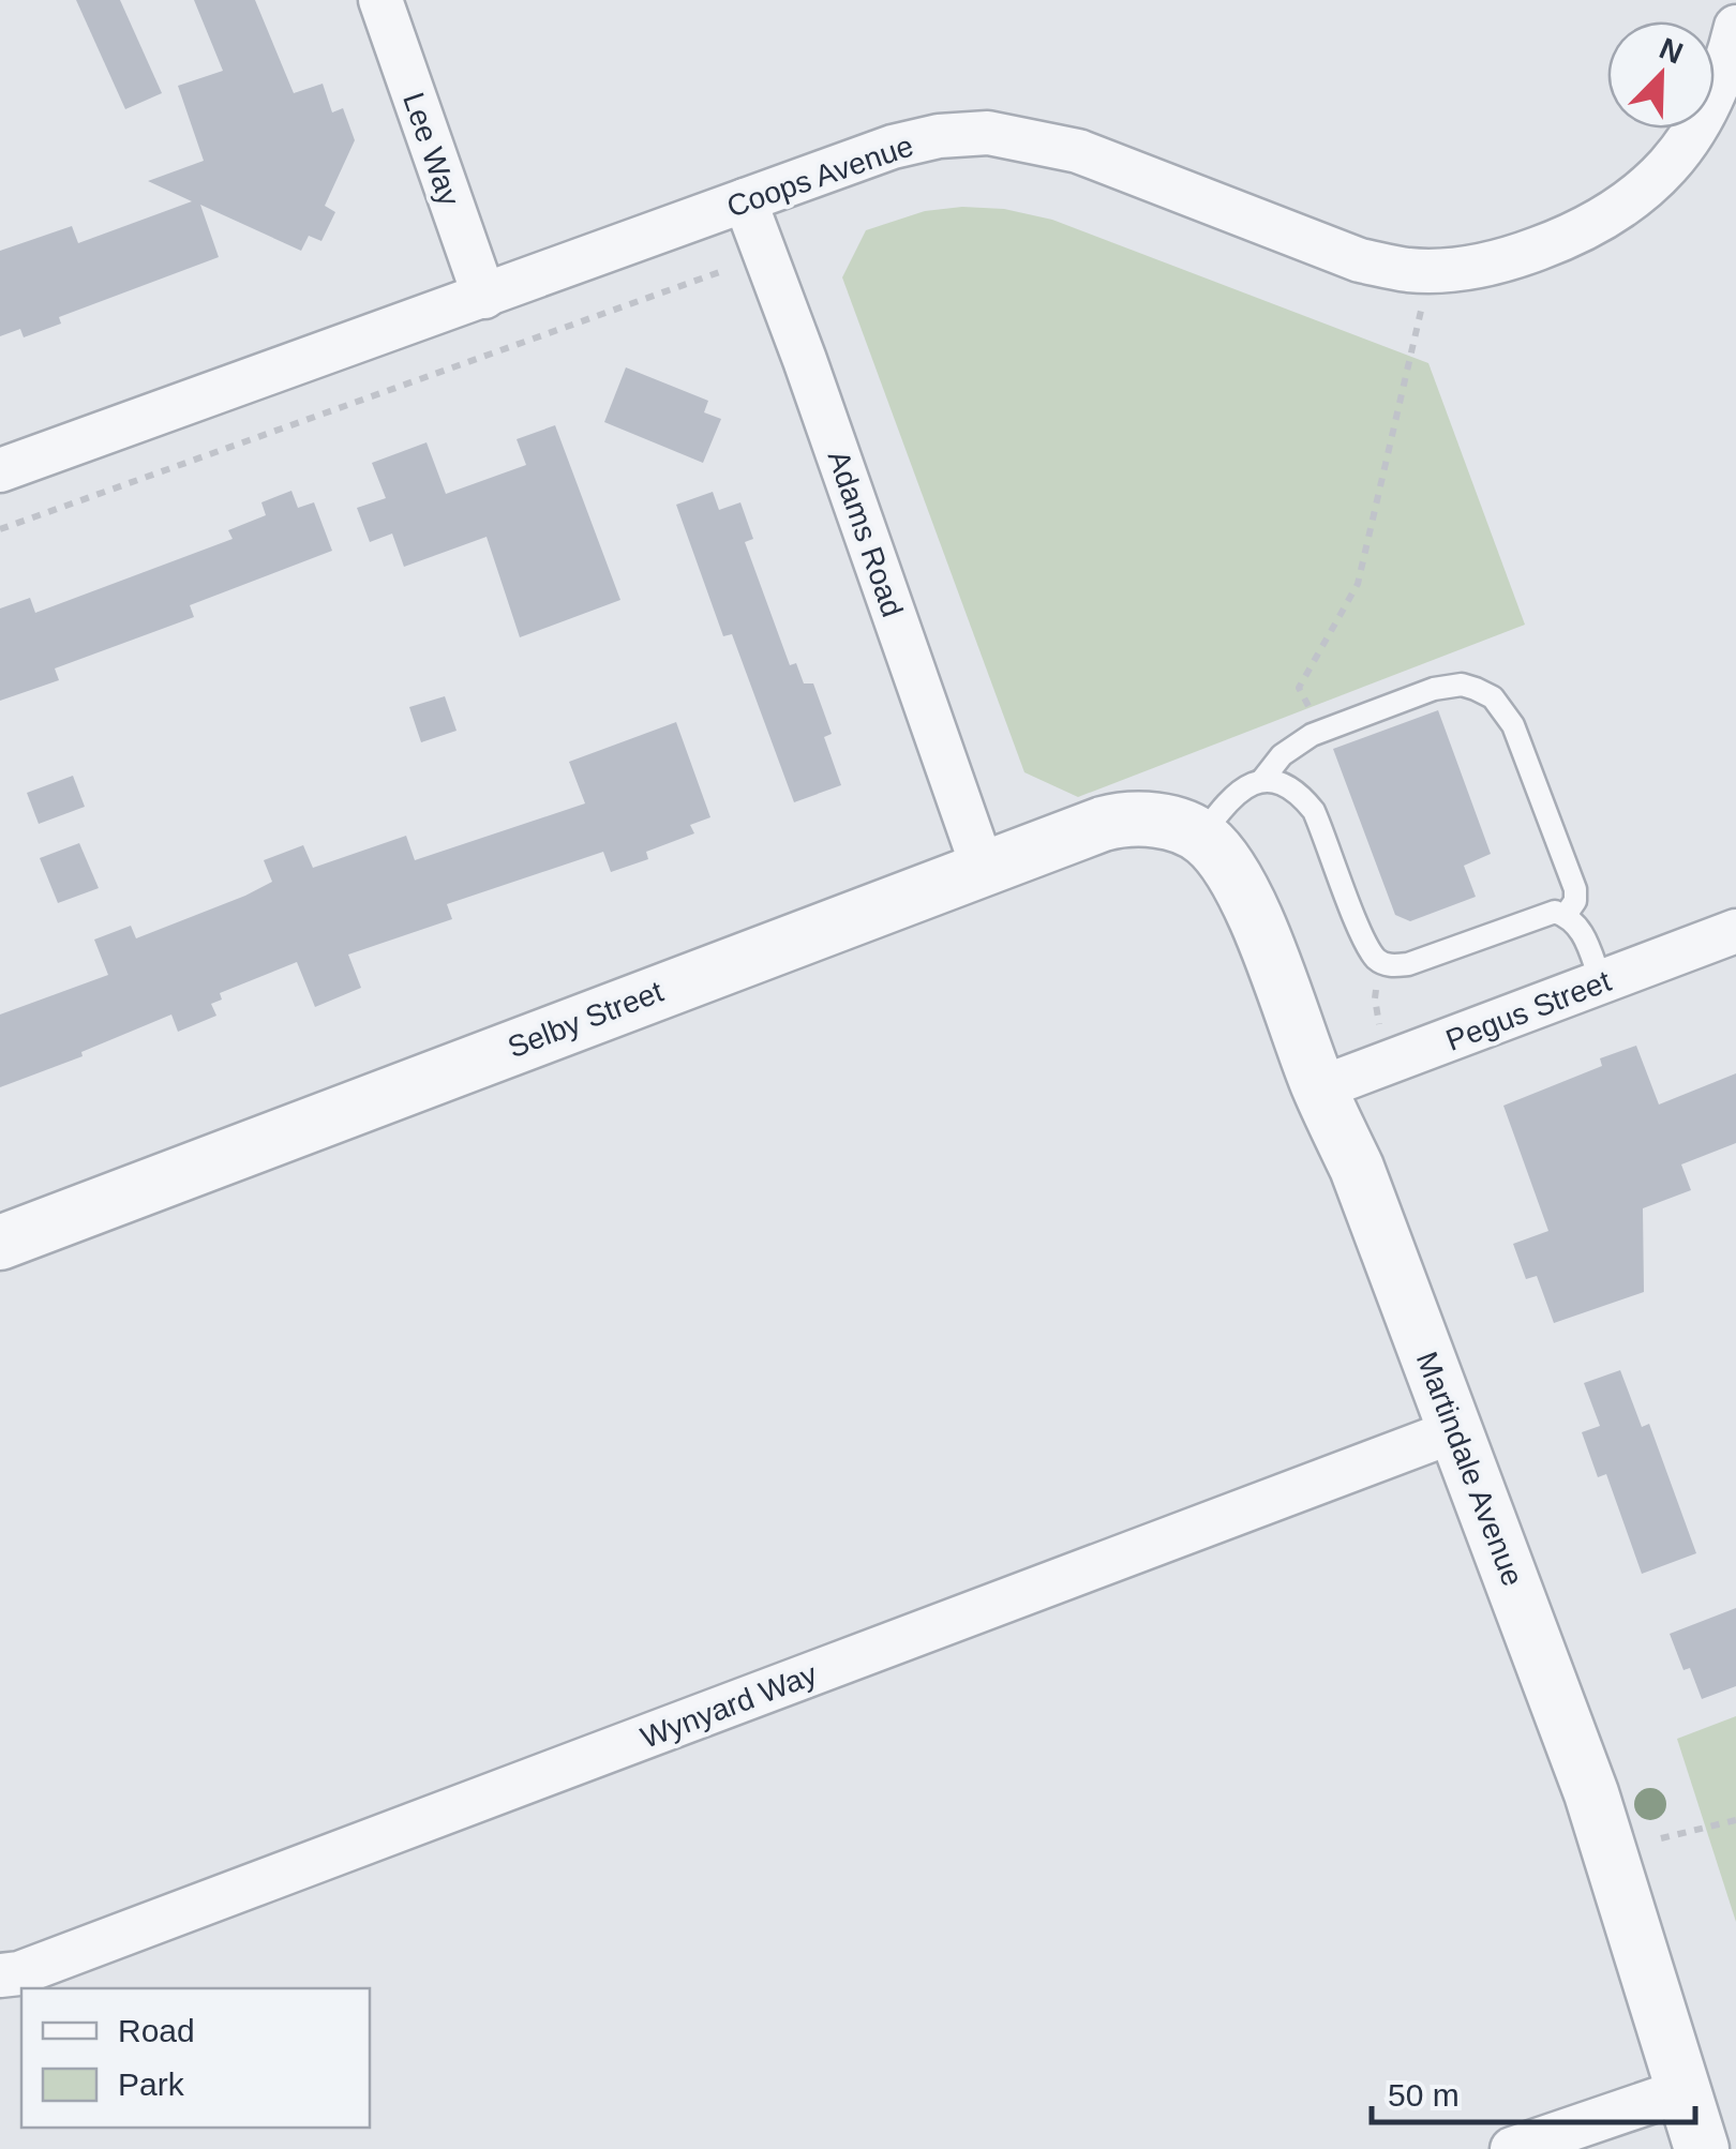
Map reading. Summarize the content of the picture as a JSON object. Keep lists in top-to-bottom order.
{
  "streets": {
    "street": [
      "Lee Way",
      "Coops Avenue",
      "Adams Road",
      "Pegus Street",
      "Selby Street",
      "Martindale Avenue",
      "Wynyard Way"
    ]
  },
  "crossings": [
    ["Lee Way", "Coops Avenue"],
    ["Coops Avenue", "Adams Road"],
    ["Adams Road", "Selby Street"],
    ["Pegus Street", "Martindale Avenue"],
    ["Selby Street", "Martindale Avenue"],
    ["Martindale Avenue", "Wynyard Way"]
  ],
  "legend": ["Road", "Park"],
  "scale_bar": "50 m",
  "north": "top right"
}
